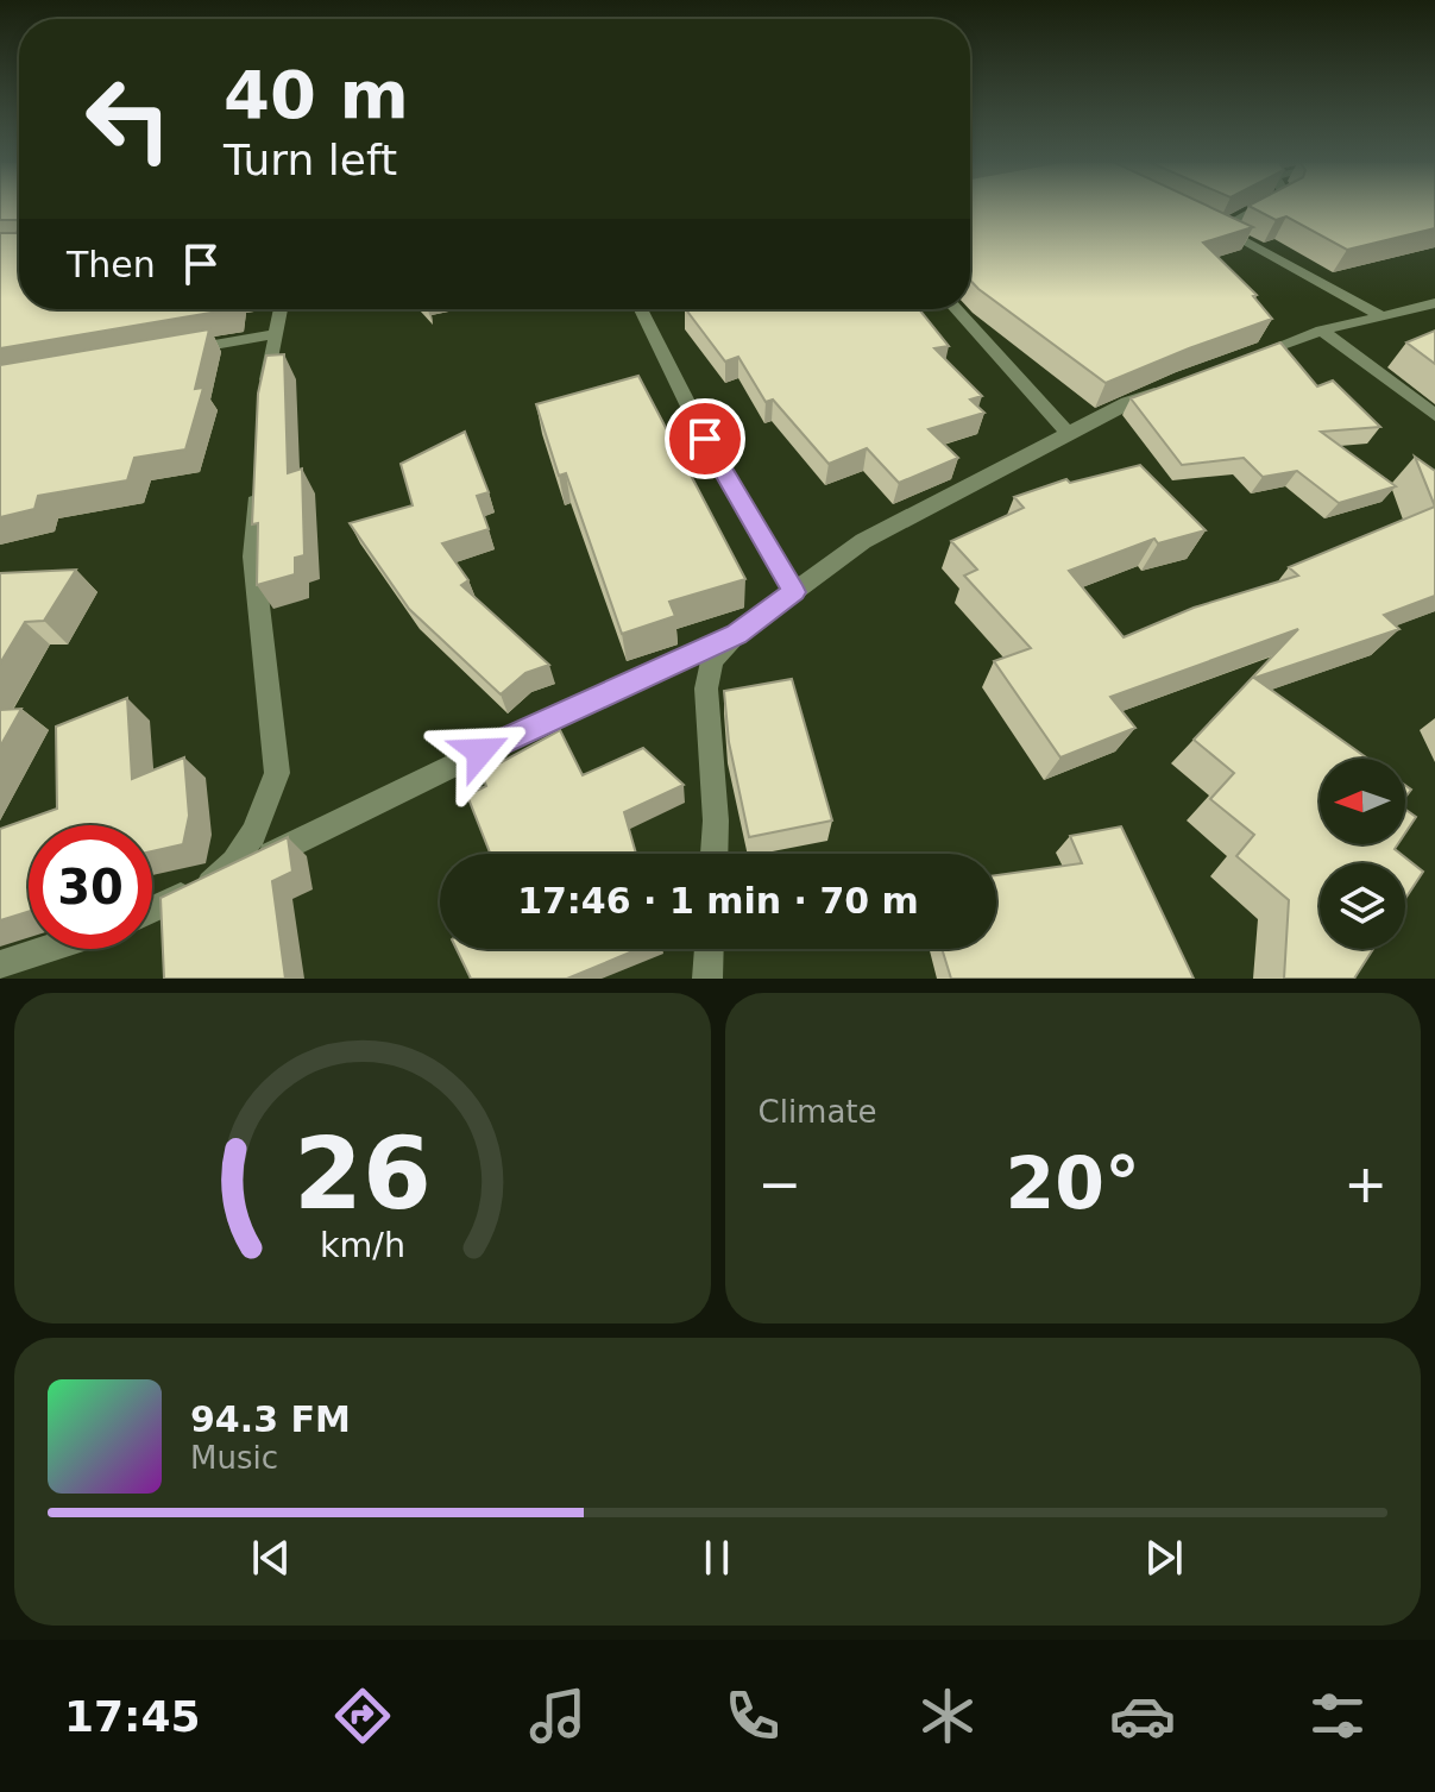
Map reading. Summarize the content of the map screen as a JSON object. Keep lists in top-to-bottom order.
{
  "north": "left",
  "page": {
    "turn": ["40 m", "Turn left"],
    "then": "Then",
    "limit": "30",
    "trip": "17:46 · 1 min · 70 m",
    "tile": "Climate",
    "heat": ["−", "20°", "+"],
    "song": ["94.3 FM", "Music"],
    "tabs": "17:45",
    "gauge": ["26", "km/h"]
  }
}
